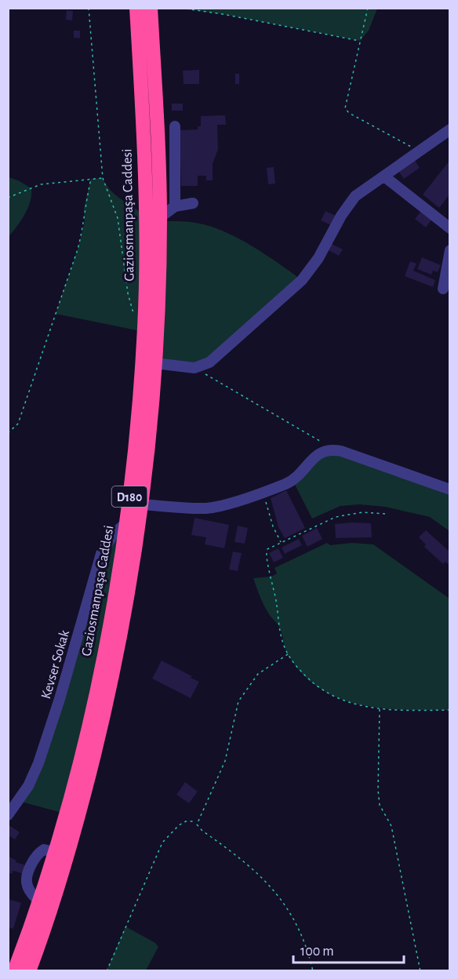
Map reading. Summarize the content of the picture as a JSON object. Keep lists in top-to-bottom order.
{
  "streets": {
    "highway": ["Gaziosmanpaşa Caddesi", "D180"],
    "street": ["Kevser Sokak"]
  },
  "crossings": [
    ["Gaziosmanpaşa Caddesi", "Kevser Sokak"]
  ],
  "scale_bar": "100 m"
}
